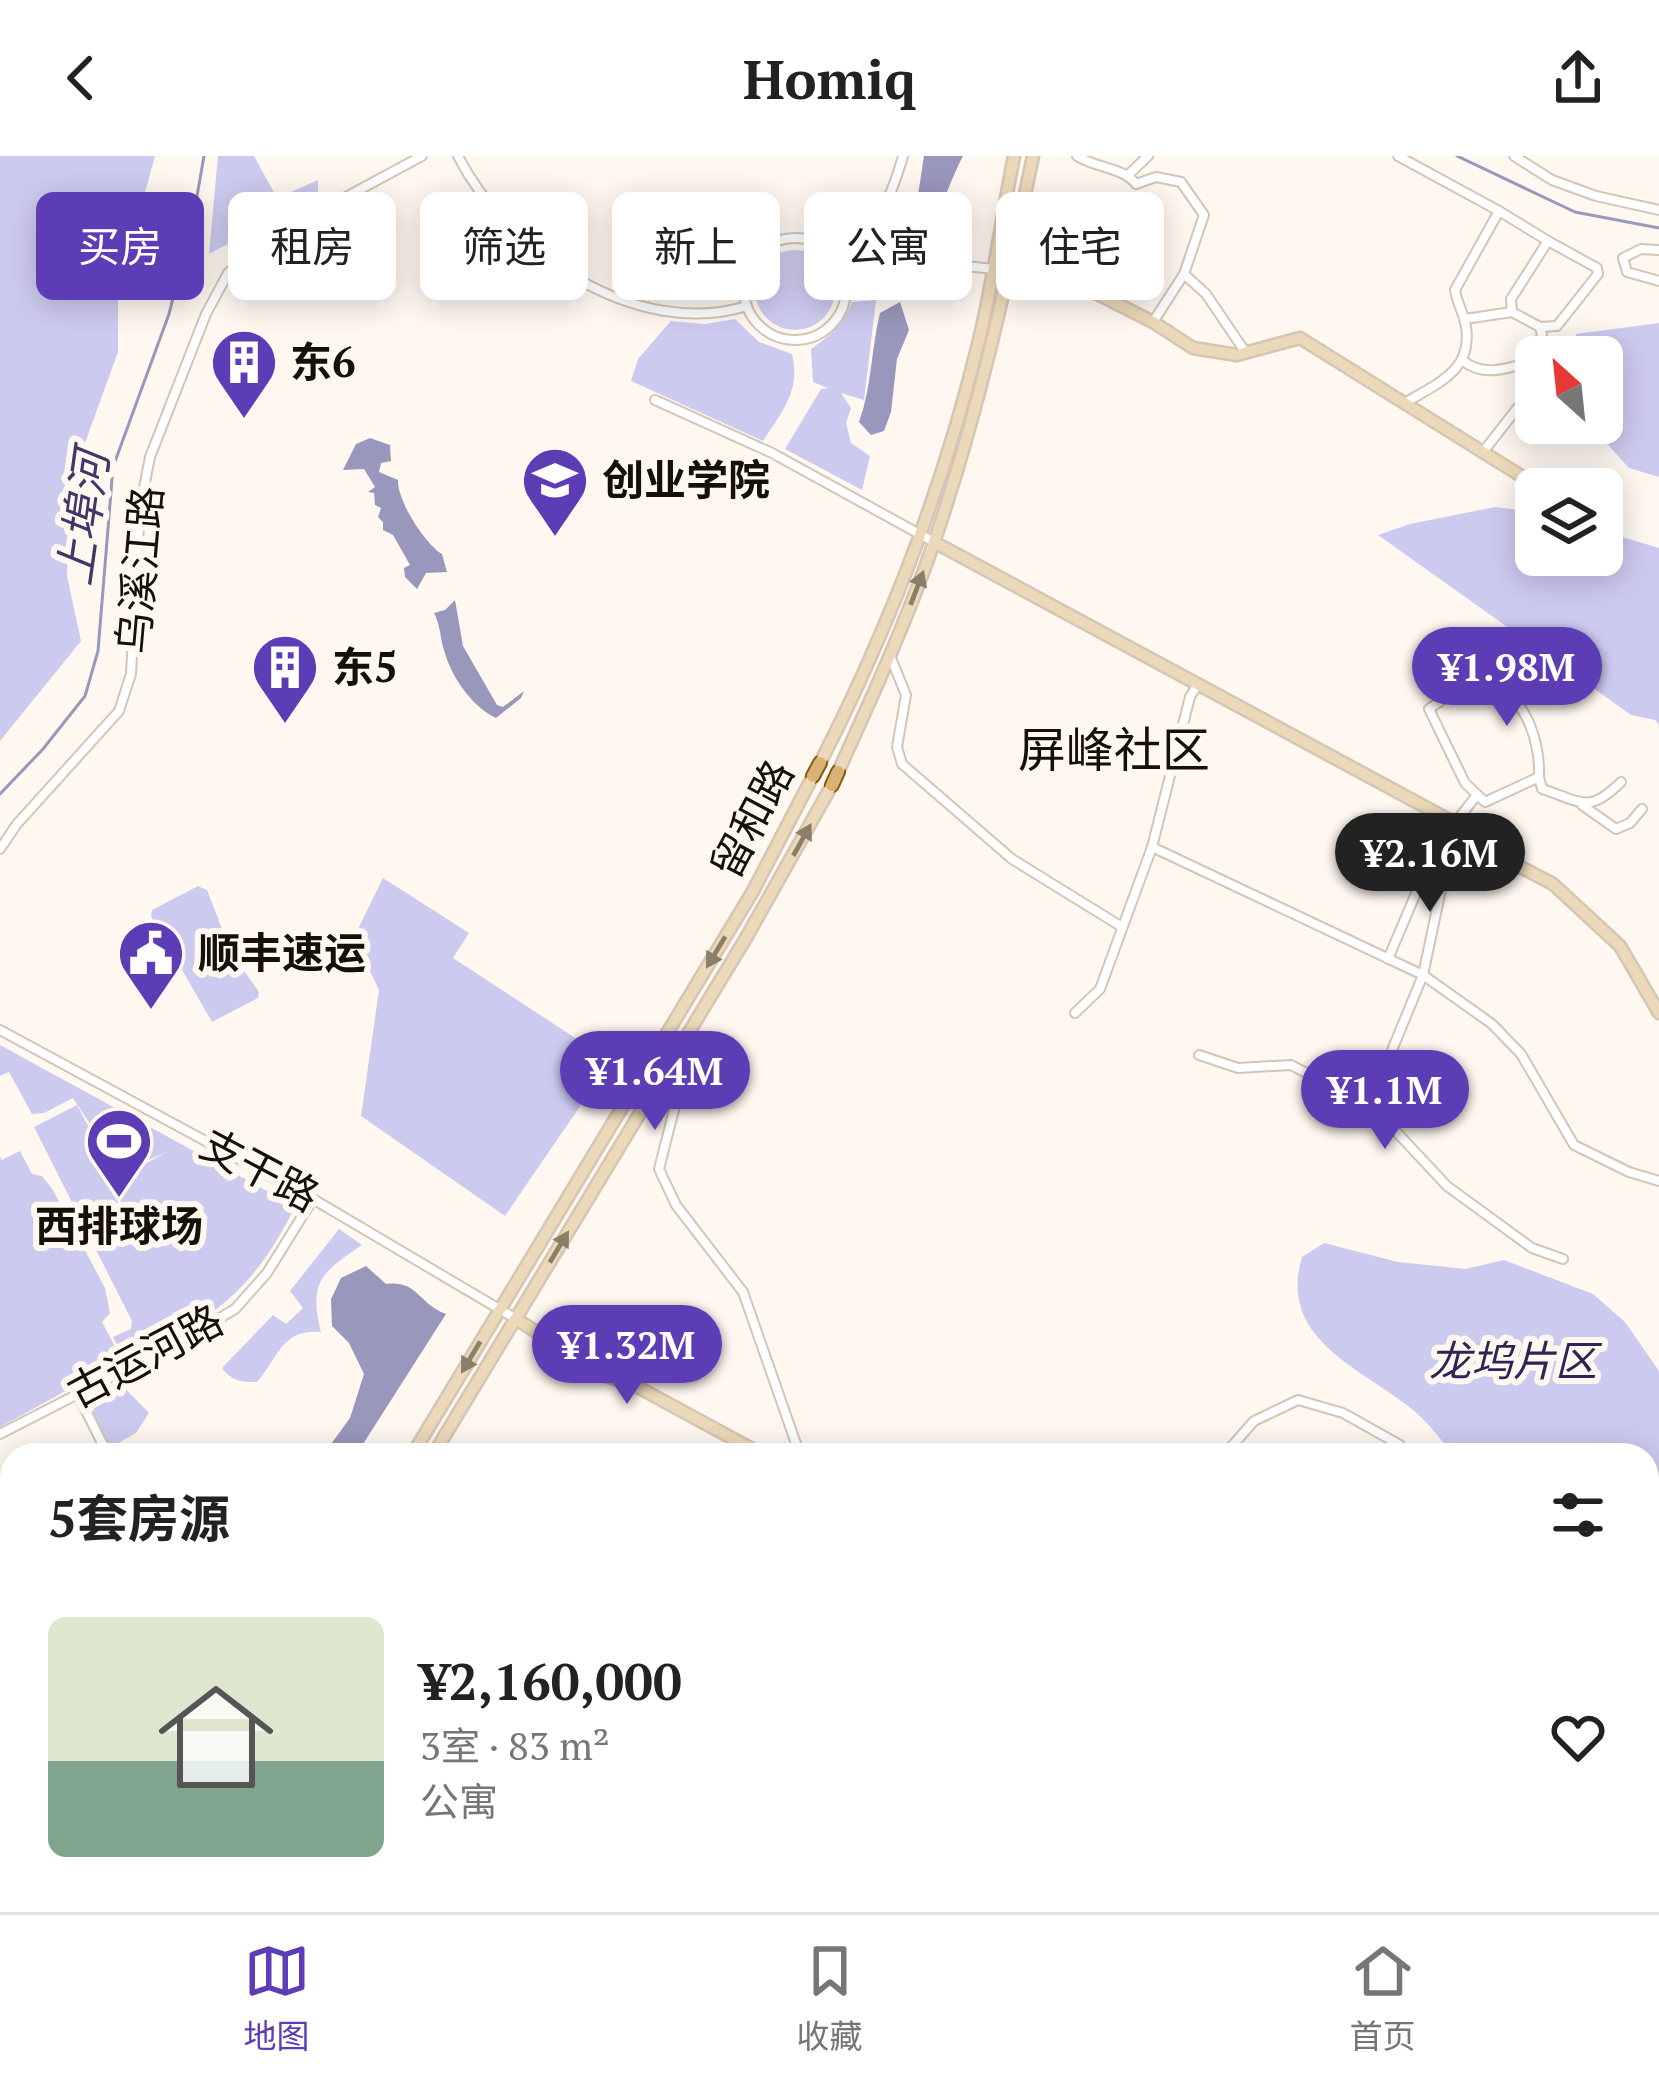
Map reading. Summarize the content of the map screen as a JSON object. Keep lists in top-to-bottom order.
{
  "streets": {
    "main road": ["留和路"],
    "street": ["乌溪江路", "支干路", "古运河路"]
  },
  "crossings": [
    ["留和路", "支干路"],
    ["支干路", "古运河路"]
  ],
  "districts": ["屏峰社区"],
  "water": ["上埠河"],
  "parks": ["龙坞片区"],
  "places": {
    "building": ["东6", "东5"],
    "school or university": ["创业学院"],
    "public building": ["顺丰速运"],
    "sports": ["西排球场"]
  },
  "north": "top left",
  "page": {
    "header": "Homiq",
    "chip": [
      "买房",
      "租房",
      "筛选",
      "新上",
      "公寓",
      "住宅"
    ],
    "price": [
      "¥1.98M",
      "¥2.16M",
      "¥1.64M",
      "¥1.1M",
      "¥1.32M"
    ],
    "heading": "5套房源",
    "list": [
      {
        "name": "¥2,160,000",
        "note": "3室 · 83 m² · 公寓"
      }
    ],
    "tabs": ["地图", "收藏", "首页"]
  }
}
